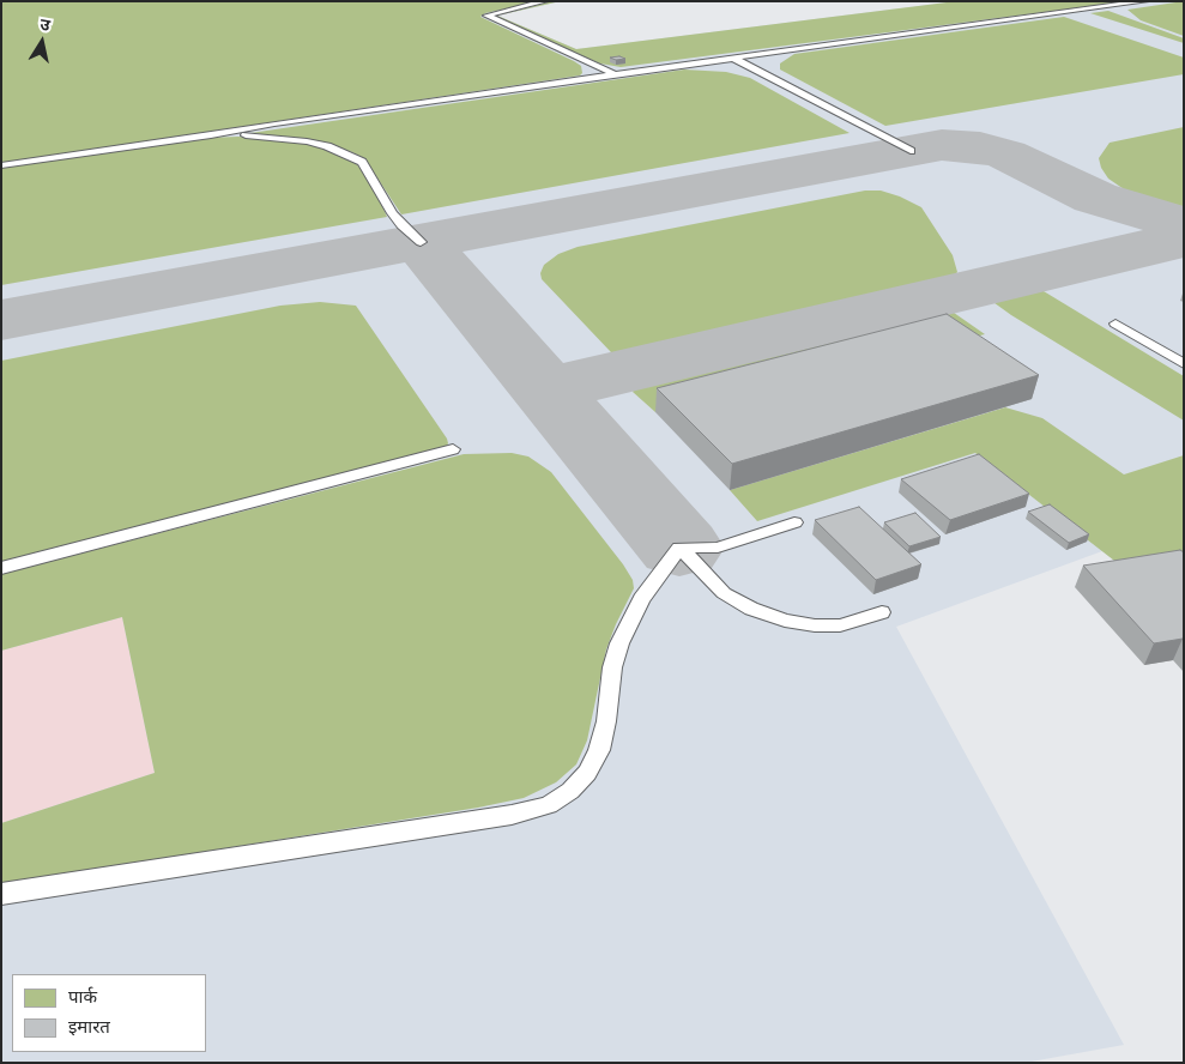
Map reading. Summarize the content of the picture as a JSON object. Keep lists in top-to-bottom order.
{
  "legend": ["पार्क", "इमारत"],
  "north": "top"
}
